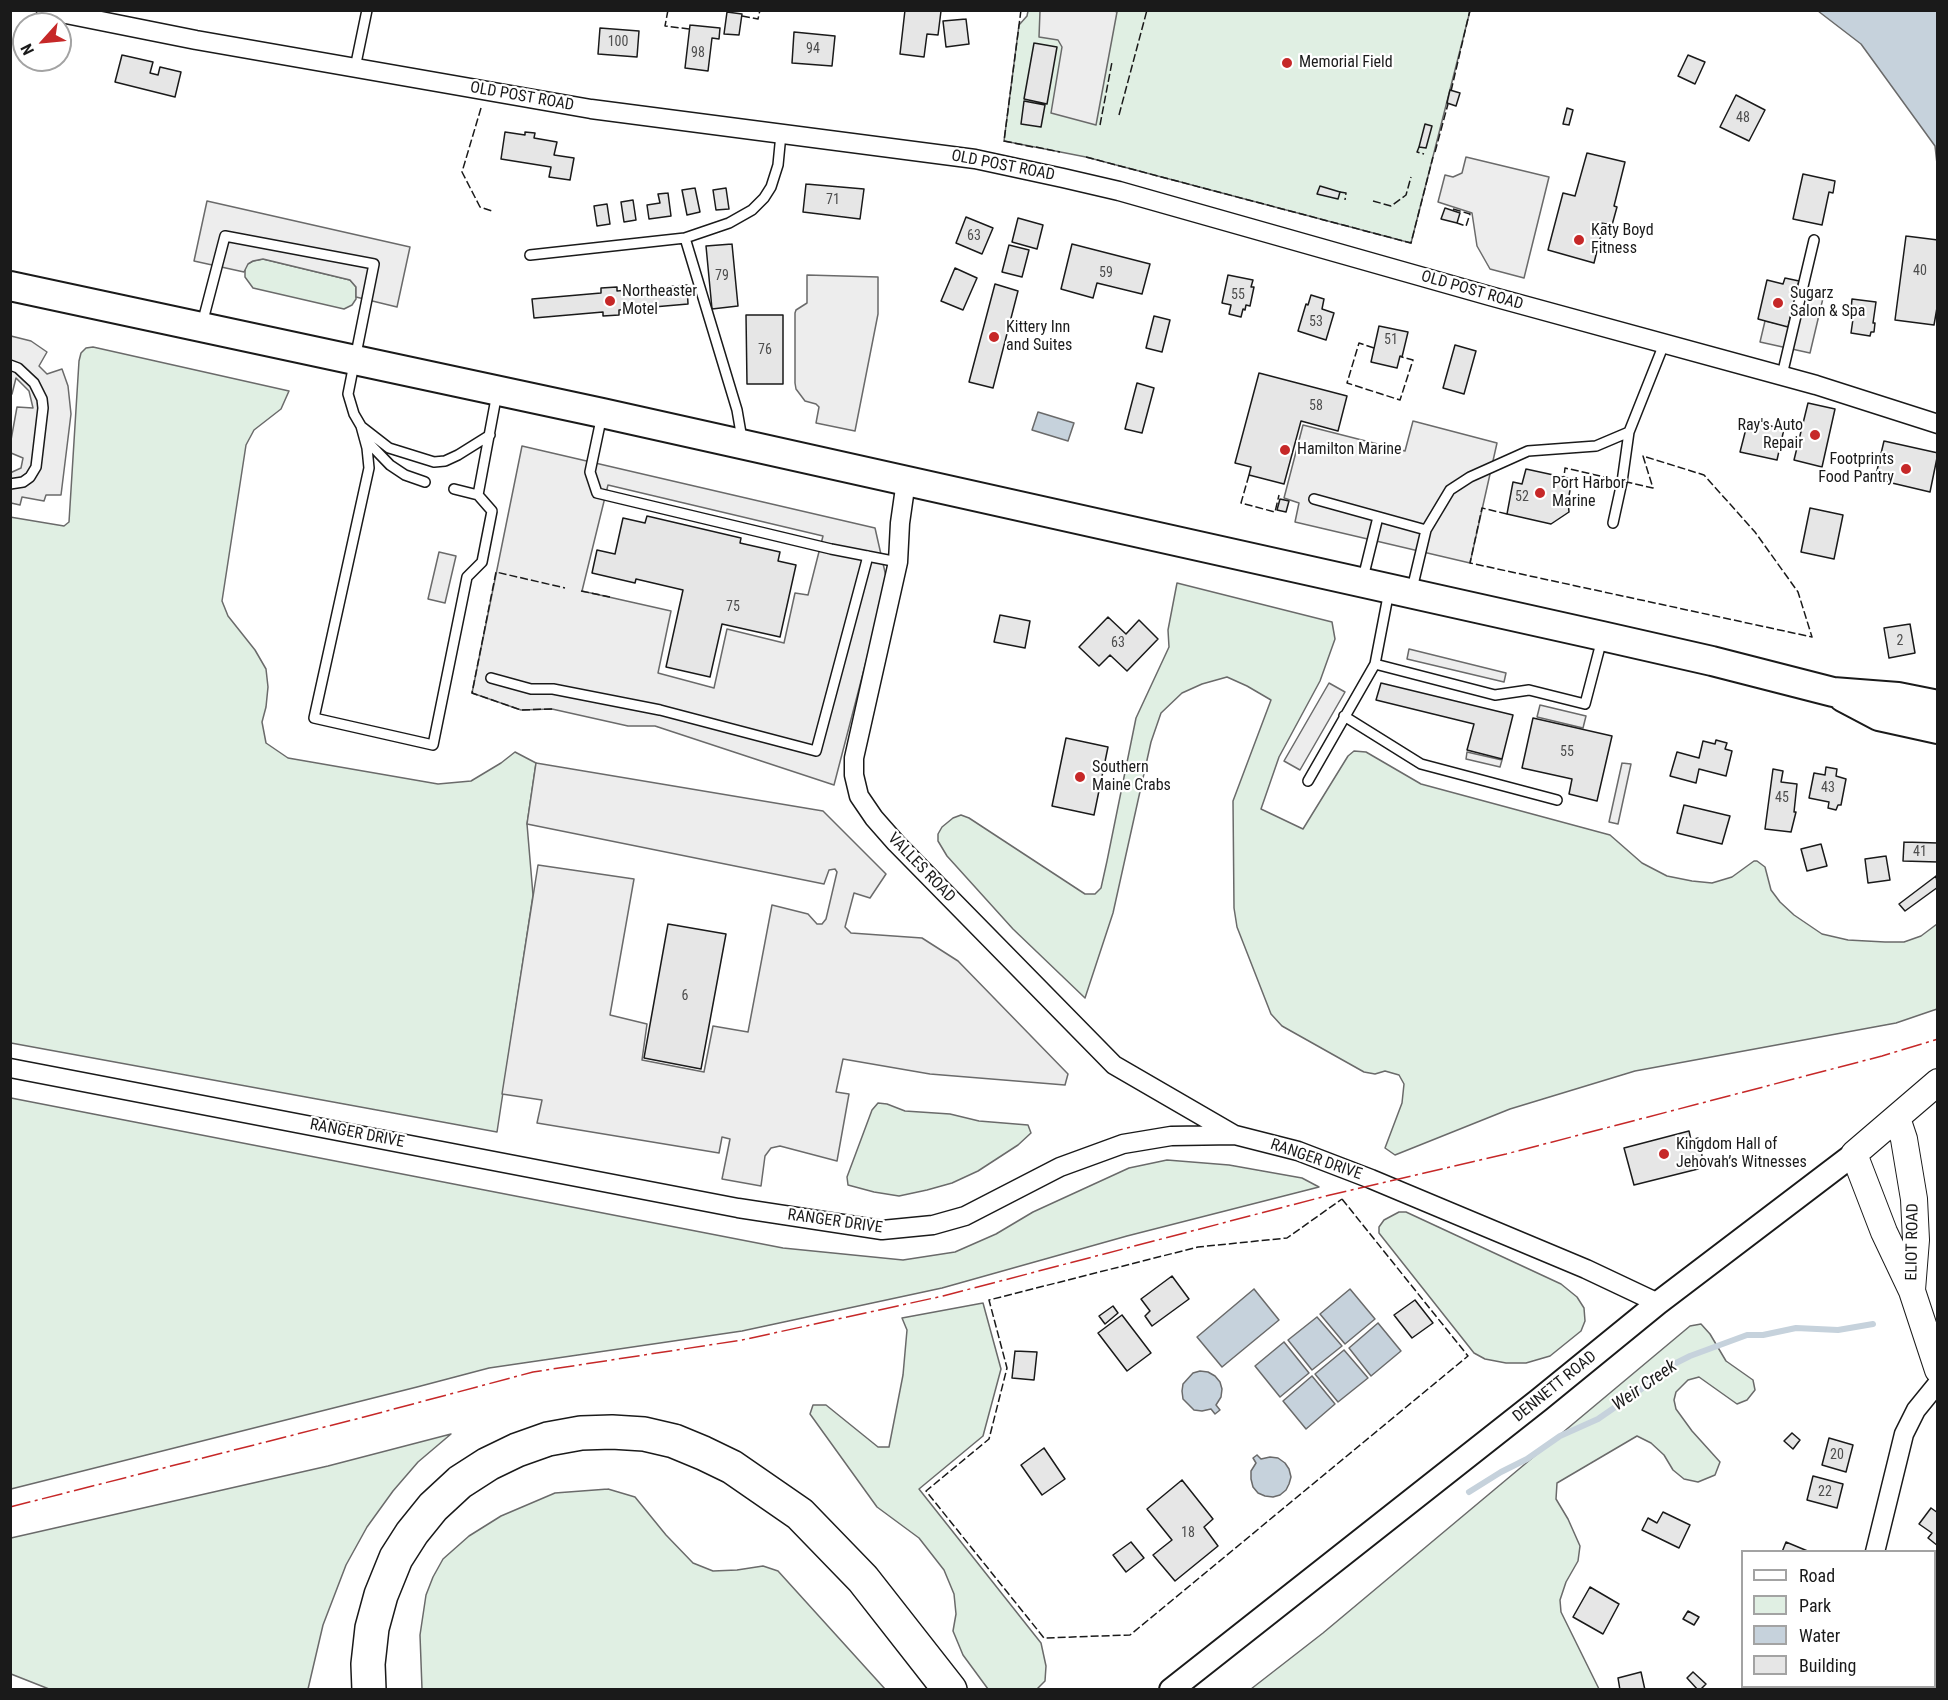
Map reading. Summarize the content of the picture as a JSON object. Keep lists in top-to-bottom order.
{
  "streets": {
    "main road": ["ELIOT ROAD", "DENNETT ROAD"],
    "street": ["OLD POST ROAD", "VALLES ROAD", "RANGER DRIVE"]
  },
  "crossings": [
    ["VALLES ROAD", "RANGER DRIVE"],
    ["RANGER DRIVE", "DENNETT ROAD"],
    ["ELIOT ROAD", "DENNETT ROAD"]
  ],
  "water": ["Weir Creek"],
  "places": [
    "Memorial Field",
    "Katy Boyd Fitness",
    "Northeaster Motel",
    "Sugarz Salon & Spa",
    "Kittery Inn and Suites",
    "Ray's Auto Repair",
    "Hamilton Marine",
    "Footprints Food Pantry",
    "Port Harbor Marine",
    "Southern Maine Crabs",
    "Kingdom Hall of Jehovah’s Witnesses"
  ],
  "house_numbers": [
    "100",
    "94",
    "98",
    "48",
    "71",
    "63",
    "40",
    "59",
    "79",
    "55",
    "53",
    "51",
    "76",
    "58",
    "52",
    "75",
    "2",
    "63",
    "55",
    "43",
    "45",
    "41",
    "6",
    "20",
    "22",
    "18"
  ],
  "legend": [
    "Road",
    "Park",
    "Water",
    "Building"
  ],
  "north": "bottom left"
}
